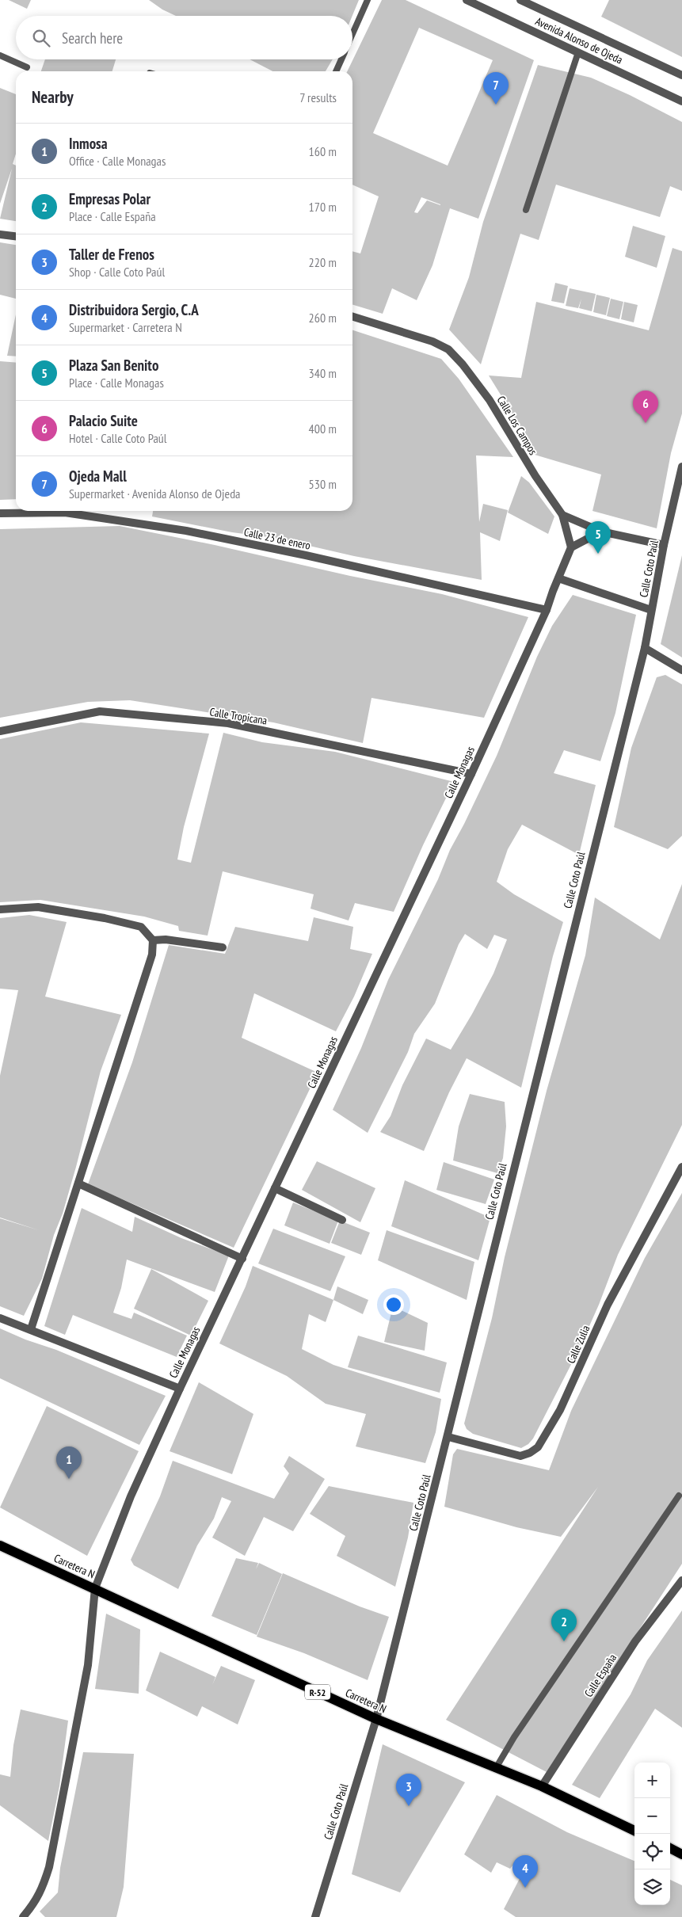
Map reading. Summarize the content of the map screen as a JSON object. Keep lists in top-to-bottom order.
{
  "streets": {
    "main road": ["Carretera N", "R-52"],
    "street": [
      "Avenida Alonso de Ojeda",
      "Calle Los Campos",
      "Calle 23 de enero",
      "Calle Coto Paúl",
      "Calle Tropicana",
      "Calle Monagas",
      "Calle Zulia",
      "Calle España"
    ]
  },
  "crossings": [
    ["Calle 23 de enero", "Calle Monagas"],
    ["Calle Coto Paúl", "Calle Zulia"],
    ["Calle Coto Paúl", "Carretera N"],
    ["Calle Tropicana", "Calle Monagas"],
    ["Calle Monagas", "Carretera N"],
    ["Carretera N", "Calle España"]
  ],
  "page": {
    "search": "Search here",
    "heading": ["Nearby", "7 results"],
    "pins": [
      "7",
      "6",
      "5",
      "1",
      "2",
      "3",
      "4"
    ],
    "list": [
      {
        "mark": "1",
        "name": "Inmosa",
        "note": "Office · Calle Monagas",
        "value": "160 m"
      },
      {
        "mark": "2",
        "name": "Empresas Polar",
        "note": "Place · Calle España",
        "value": "170 m"
      },
      {
        "mark": "3",
        "name": "Taller de Frenos",
        "note": "Shop · Calle Coto Paúl",
        "value": "220 m"
      },
      {
        "mark": "4",
        "name": "Distribuidora Sergio, C.A",
        "note": "Supermarket · Carretera N",
        "value": "260 m"
      },
      {
        "mark": "5",
        "name": "Plaza San Benito",
        "note": "Place · Calle Monagas",
        "value": "340 m"
      },
      {
        "mark": "6",
        "name": "Palacio Suite",
        "note": "Hotel · Calle Coto Paúl",
        "value": "400 m"
      },
      {
        "mark": "7",
        "name": "Ojeda Mall",
        "note": "Supermarket · Avenida Alonso de Ojeda",
        "value": "530 m"
      }
    ],
    "map_buttons": ["+", "−"]
  }
}
